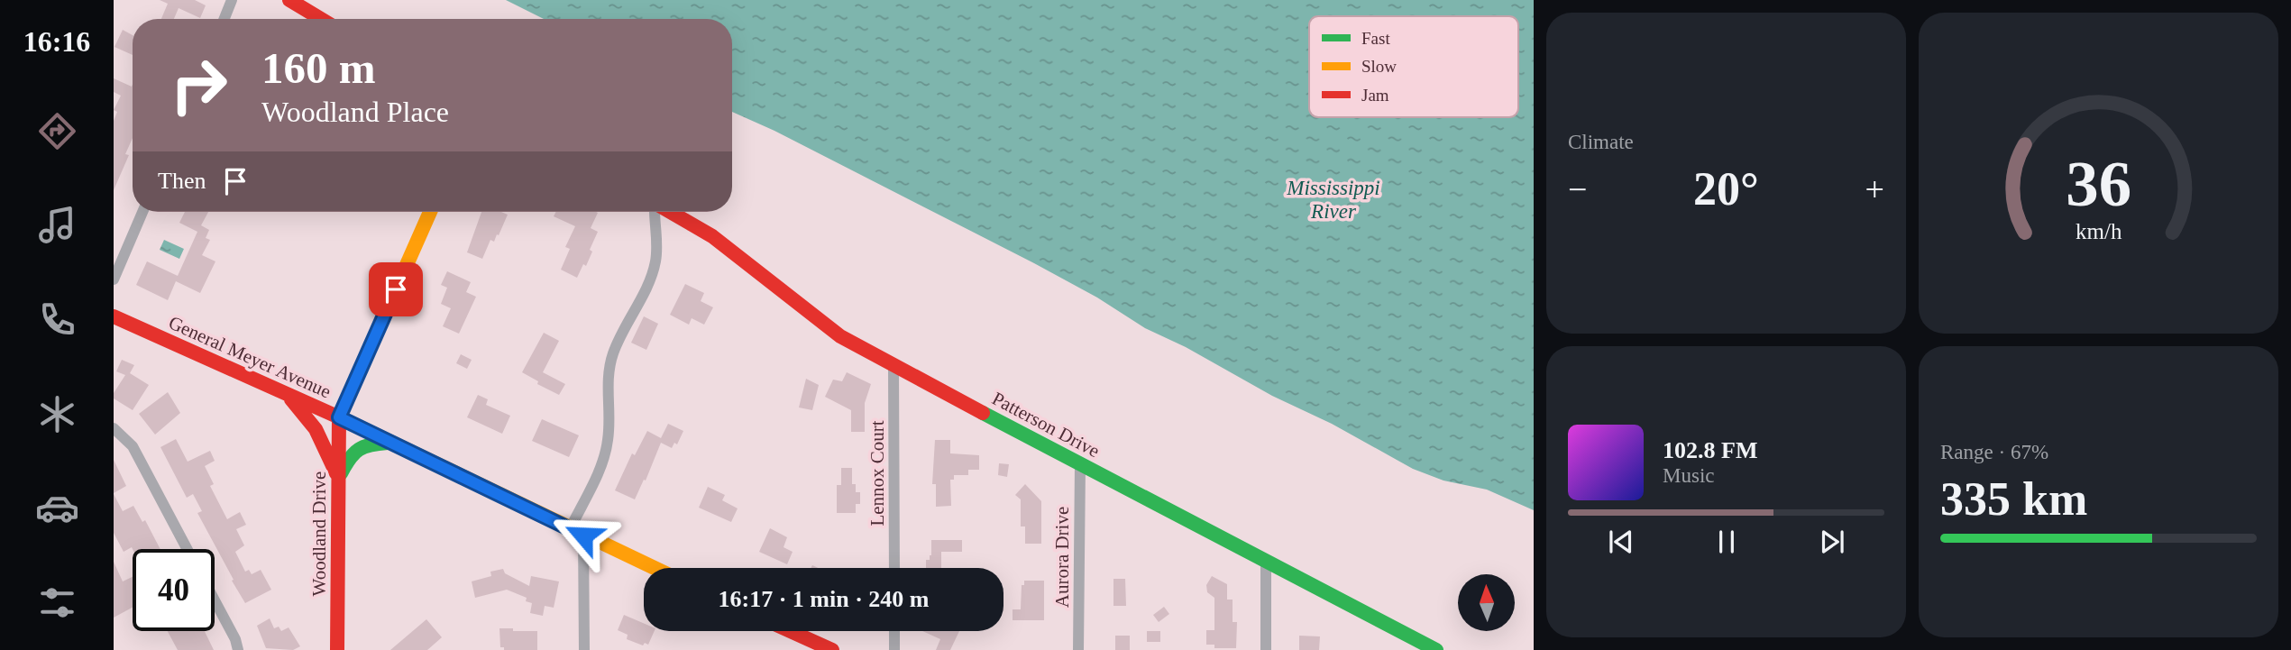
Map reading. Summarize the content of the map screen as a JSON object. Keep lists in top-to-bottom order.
{
  "streets": {
    "street": [
      "General Meyer Avenue",
      "Patterson Drive",
      "Lennox Court",
      "Woodland Drive",
      "Aurora Drive"
    ]
  },
  "crossings": [
    ["General Meyer Avenue", "Woodland Drive"],
    ["Patterson Drive", "Lennox Court"],
    ["Patterson Drive", "Aurora Drive"]
  ],
  "water": ["Mississippi River"],
  "legend": ["Fast", "Slow", "Jam"],
  "north": "top",
  "page": {
    "tabs": "16:16",
    "tile": [
      "Climate",
      ["Range · 67%", "335 km"]
    ],
    "turn": ["160 m", "Woodland Place"],
    "then": "Then",
    "heat": ["−", "20°", "+"],
    "song": ["102.8 FM", "Music"],
    "limit": "40",
    "trip": "16:17 · 1 min · 240 m",
    "gauge": ["36", "km/h"]
  }
}
